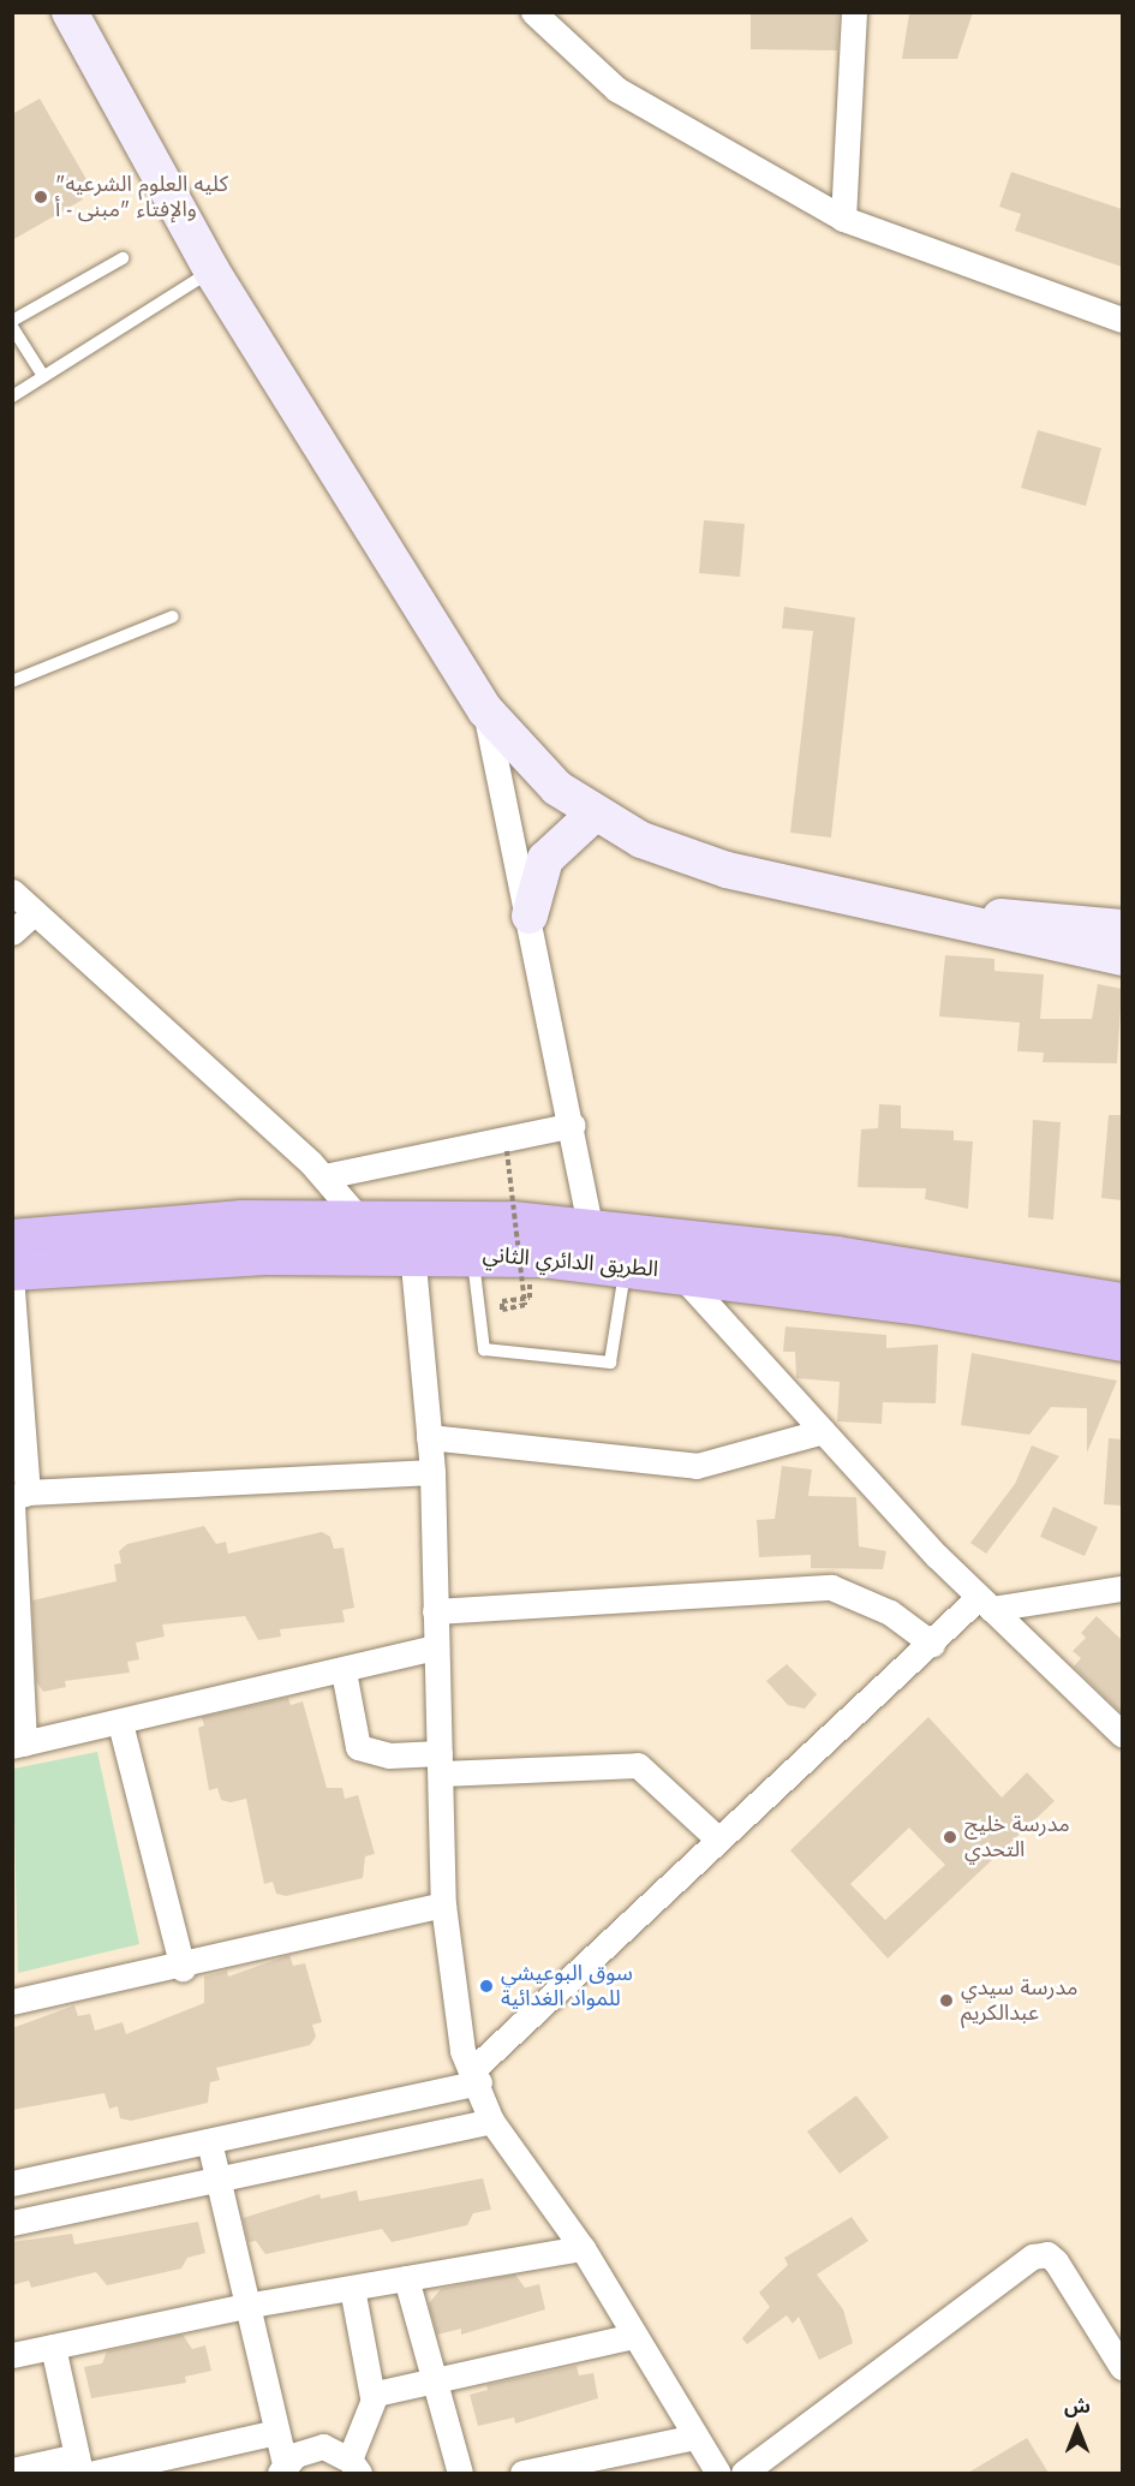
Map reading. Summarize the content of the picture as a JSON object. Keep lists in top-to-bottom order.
{
  "streets": {
    "highway": ["الطريق الدائري الثاني"]
  },
  "places": [
    "\"كليه العلوم الشرعيه والإفتاء \"مبنى - أ",
    "مدرسة خليج التحدي",
    "سوق البوعيشي للمواد الغدائية",
    "مدرسة سيدي عبدالكريم"
  ],
  "north": "top"
}
